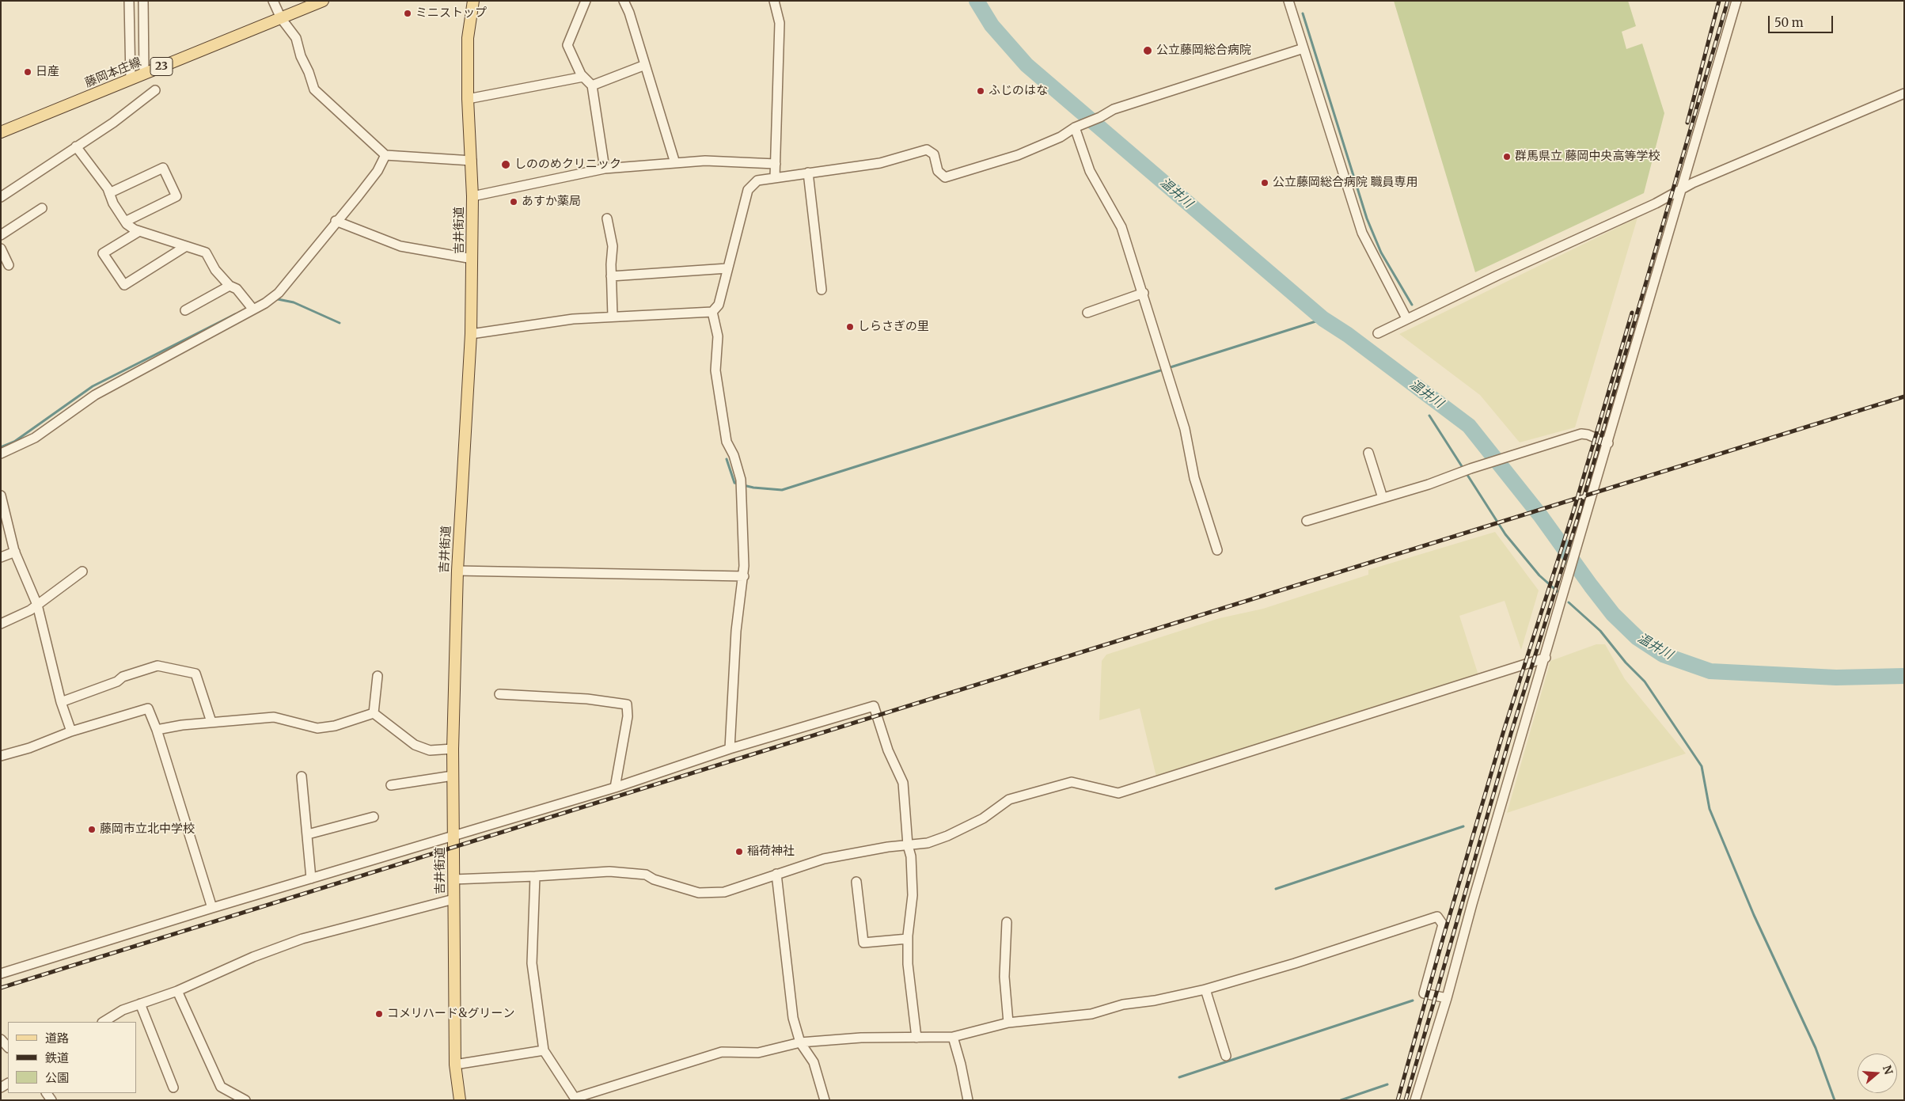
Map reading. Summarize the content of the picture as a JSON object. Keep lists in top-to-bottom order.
{
  "streets": {
    "main road": ["23", "藤岡本庄線", "吉井街道"]
  },
  "water": ["温井川"],
  "places": [
    "ミニストップ",
    "公立藤岡総合病院",
    "日産",
    "ふじのはな",
    "群馬県立 藤岡中央高等学校",
    "しののめクリニック",
    "公立藤岡総合病院 職員専用",
    "あすか薬局",
    "しらさぎの里",
    "藤岡市立北中学校",
    "稲荷神社",
    "コメリハード&グリーン"
  ],
  "legend": ["道路", "鉄道", "公園"],
  "scale_bar": "50 m",
  "north": "right"
}
